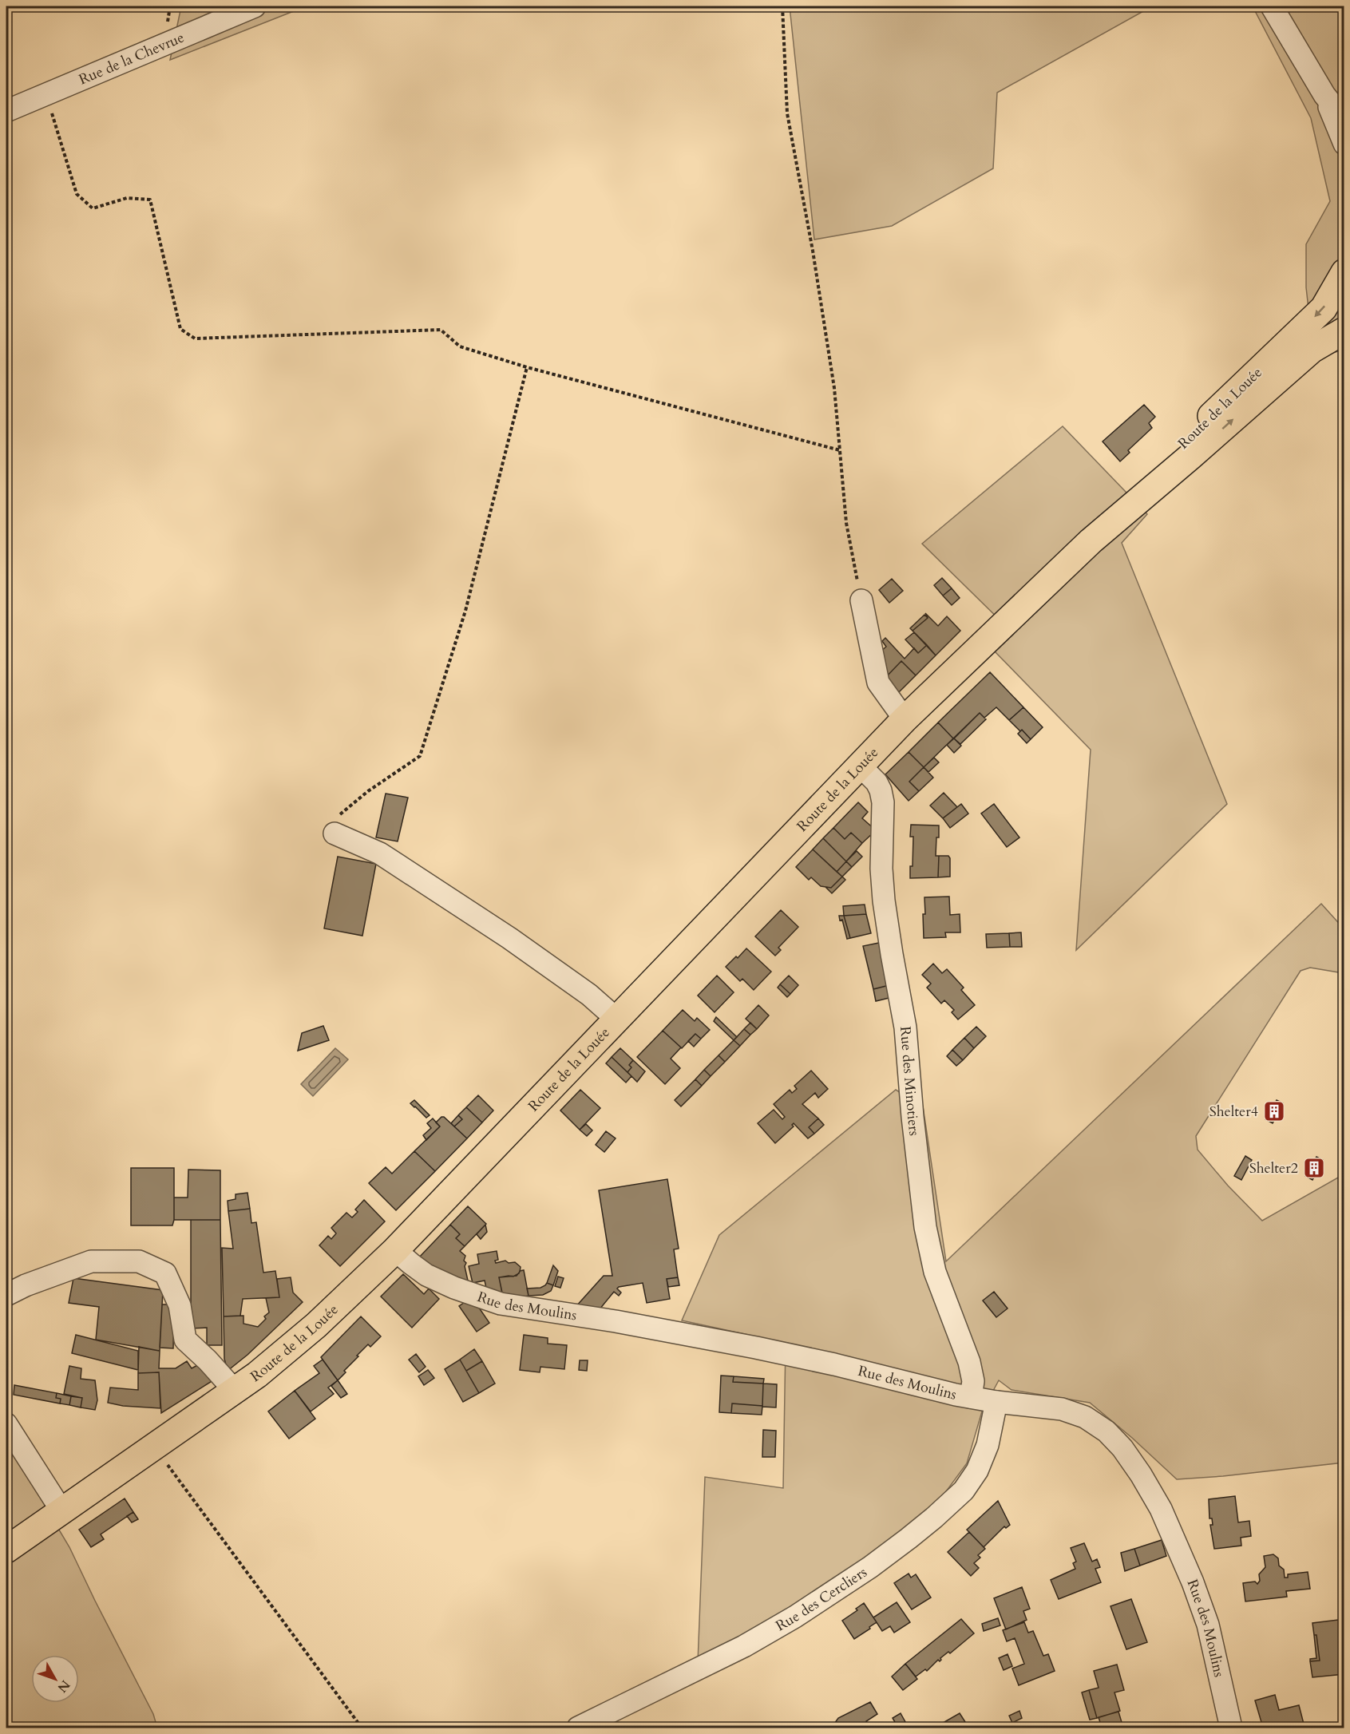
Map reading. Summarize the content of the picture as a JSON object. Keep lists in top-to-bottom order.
{
  "streets": {
    "main road": ["Route de la Louée"],
    "street": [
      "Rue de la Chevrue",
      "Rue des Minotiers",
      "Rue des Moulins",
      "Rue des Cercliers"
    ]
  },
  "crossings": [
    ["Route de la Louée", "Rue des Minotiers"],
    ["Route de la Louée", "Rue des Moulins"],
    ["Rue des Minotiers", "Rue des Moulins"],
    ["Rue des Moulins", "Rue des Cercliers"]
  ],
  "places": {
    "building": ["Shelter4", "Shelter2"]
  },
  "north": "bottom right"
}
